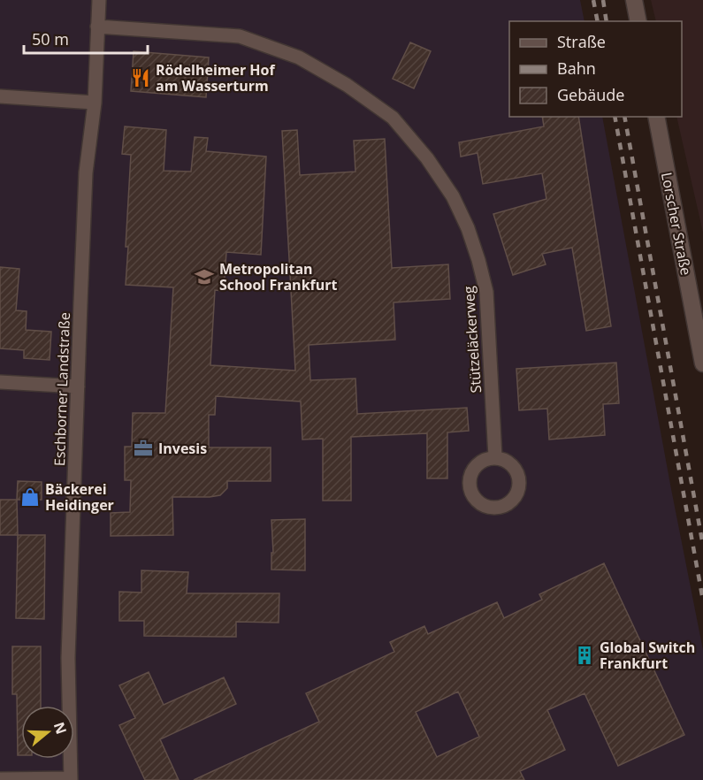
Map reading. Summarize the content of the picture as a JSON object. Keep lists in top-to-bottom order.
{
  "streets": {
    "main road": ["Lorscher Straße"],
    "street": ["Stützeläckerweg", "Eschborner Landstraße"]
  },
  "crossings": [
    ["Stützeläckerweg", "Eschborner Landstraße"]
  ],
  "places": {
    "restaurant": ["Rödelheimer Hof am Wasserturm"],
    "school or university": ["Metropolitan School Frankfurt"],
    "office": ["Invesis"],
    "shop": ["Bäckerei Heidinger"],
    "building": ["Global Switch Frankfurt"]
  },
  "legend": ["Straße", "Bahn", "Gebäude"],
  "scale_bar": "50 m",
  "north": "right"
}
